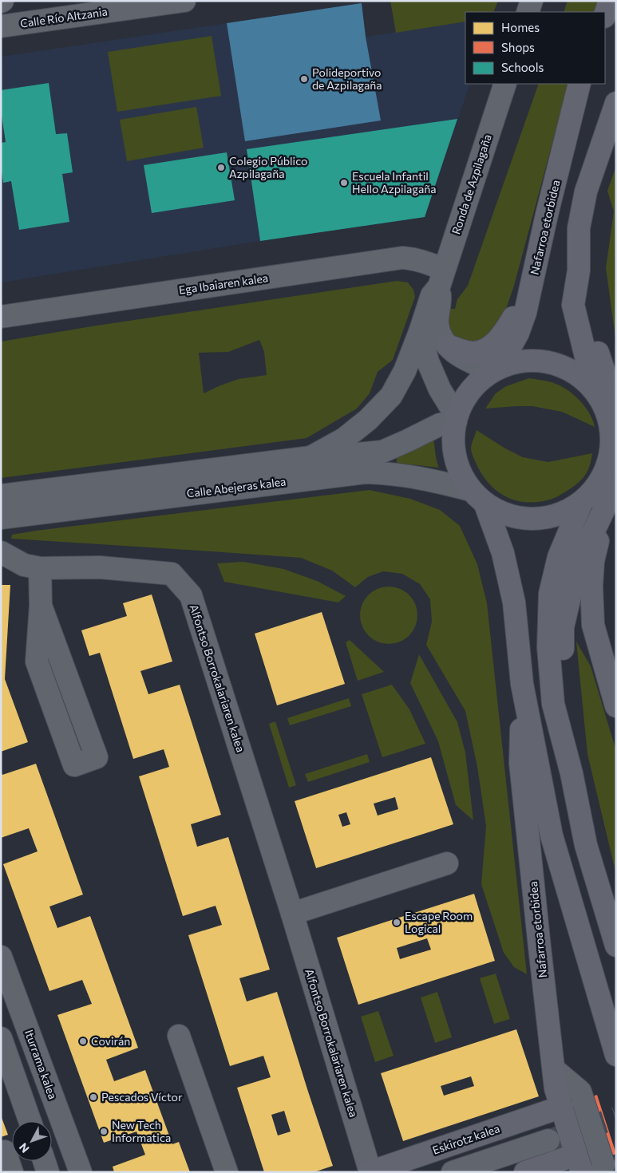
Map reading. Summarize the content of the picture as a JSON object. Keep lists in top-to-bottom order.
{
  "streets": {
    "main road": ["Nafarroa etorbidea", "Eskirotz kalea"],
    "street": [
      "Calle Río Altzania",
      "Ronda de Azpilagaña",
      "Ega Ibaiaren kalea",
      "Calle Abejeras kalea",
      "Alfontso Borrokalariaren kalea",
      "Iturrama kalea"
    ]
  },
  "crossings": [
    ["Ronda de Azpilagaña", "Nafarroa etorbidea"],
    ["Ronda de Azpilagaña", "Ega Ibaiaren kalea"],
    ["Ronda de Azpilagaña", "Calle Abejeras kalea"],
    ["Nafarroa etorbidea", "Calle Abejeras kalea"],
    ["Nafarroa etorbidea", "Eskirotz kalea"],
    ["Alfontso Borrokalariaren kalea", "Eskirotz kalea"]
  ],
  "places": [
    "Polideportivo de Azpilagaña",
    "Colegio Público Azpilagaña",
    "Escuela Infantil Hello Azpilagaña",
    "Escape Room Logical",
    "Covirán",
    "Pescados Víctor",
    "New Tech Informatica"
  ],
  "legend": ["Homes", "Shops", "Schools"],
  "north": "bottom left"
}
